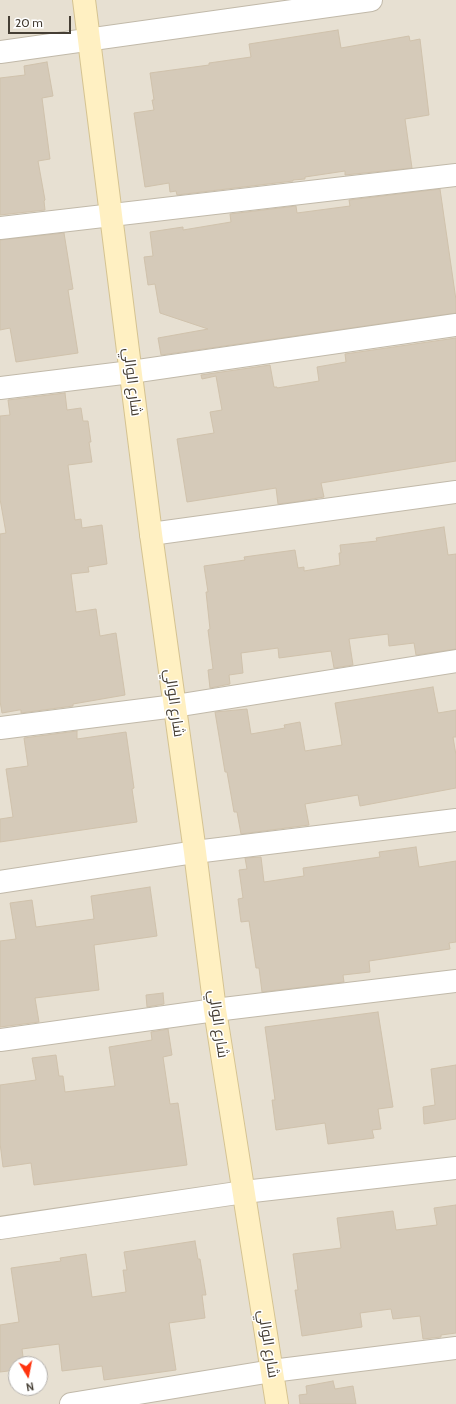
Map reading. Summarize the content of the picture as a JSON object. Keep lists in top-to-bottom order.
{
  "streets": {
    "main road": ["شارع الوالي"]
  },
  "scale_bar": "20 m",
  "north": "bottom"
}
